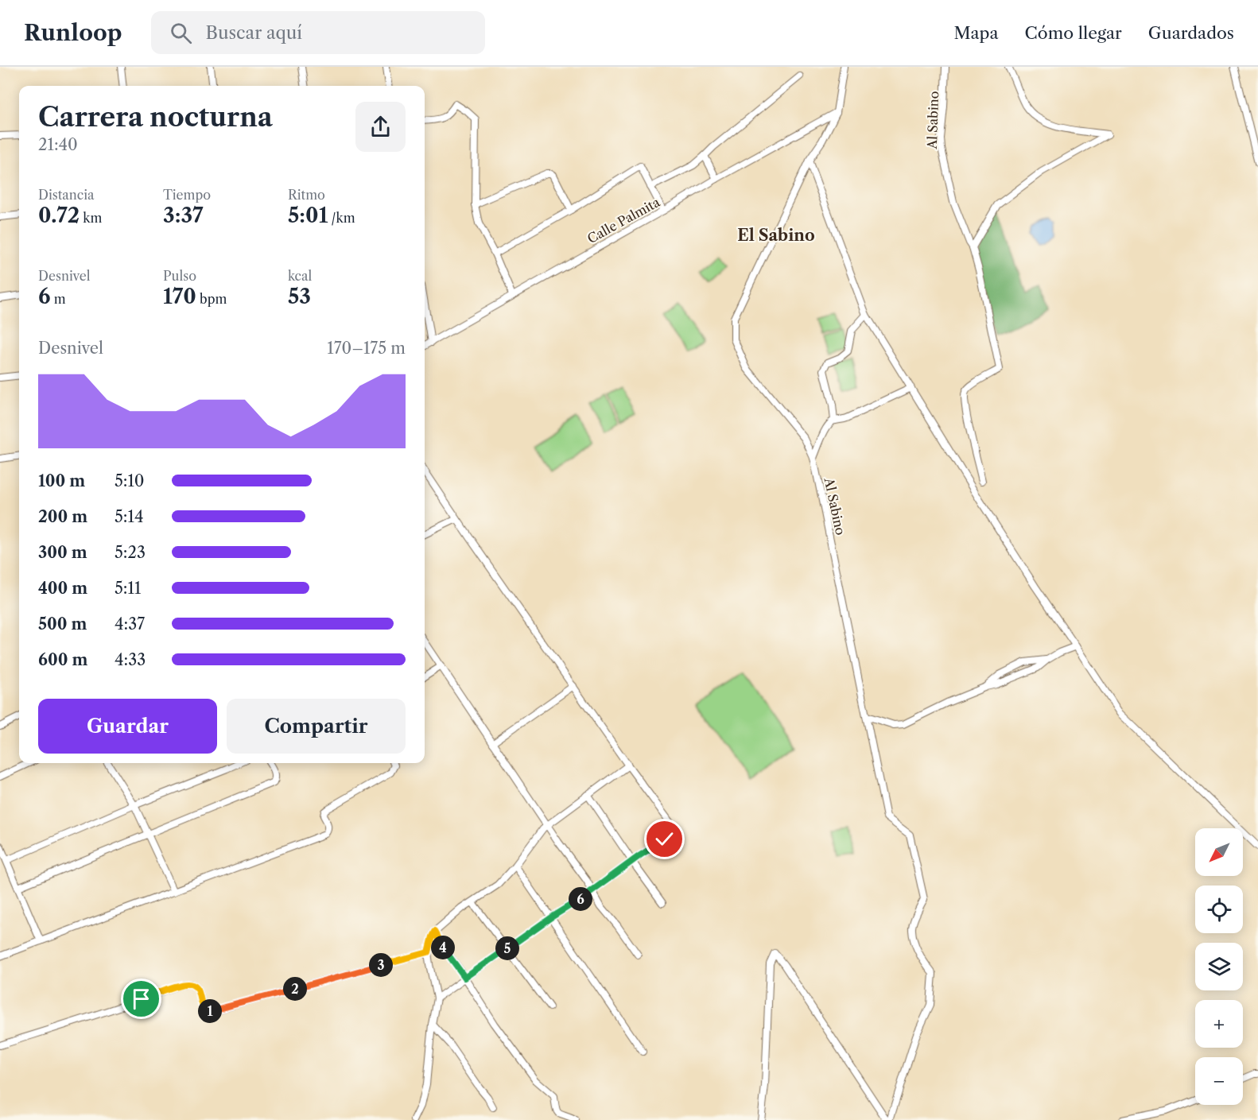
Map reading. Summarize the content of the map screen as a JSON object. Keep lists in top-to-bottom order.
{
  "streets": {
    "street": ["Al Sabino", "Calle Palmita"]
  },
  "crossings": [
    ["Al Sabino", "Calle Palmita"]
  ],
  "districts": ["El Sabino"],
  "north": "bottom left",
  "page": {
    "header": "Runloop",
    "search": "Buscar aquí",
    "nav": ["Mapa", "Cómo llegar", "Guardados"],
    "heading": ["Carrera nocturna", "21:40"],
    "stats": [
      ["Distancia", "0.72 km"],
      ["Tiempo", "3:37"],
      ["Ritmo", "5:01 /km"],
      ["Desnivel", "6 m"],
      ["Pulso", "170 bpm"],
      ["kcal", "53"]
    ],
    "chart": ["Desnivel", "170–175 m"],
    "list": [
      {
        "name": "100 m",
        "note": "5:10"
      },
      {
        "name": "200 m",
        "note": "5:14"
      },
      {
        "name": "300 m",
        "note": "5:23"
      },
      {
        "name": "400 m",
        "note": "5:11"
      },
      {
        "name": "500 m",
        "note": "4:37"
      },
      {
        "name": "600 m",
        "note": "4:33"
      }
    ],
    "buttons": ["Guardar", "Compartir"],
    "map_buttons": ["+", "−"],
    "pins": [
      "6",
      "4",
      "5",
      "3",
      "2",
      "1"
    ]
  }
}
